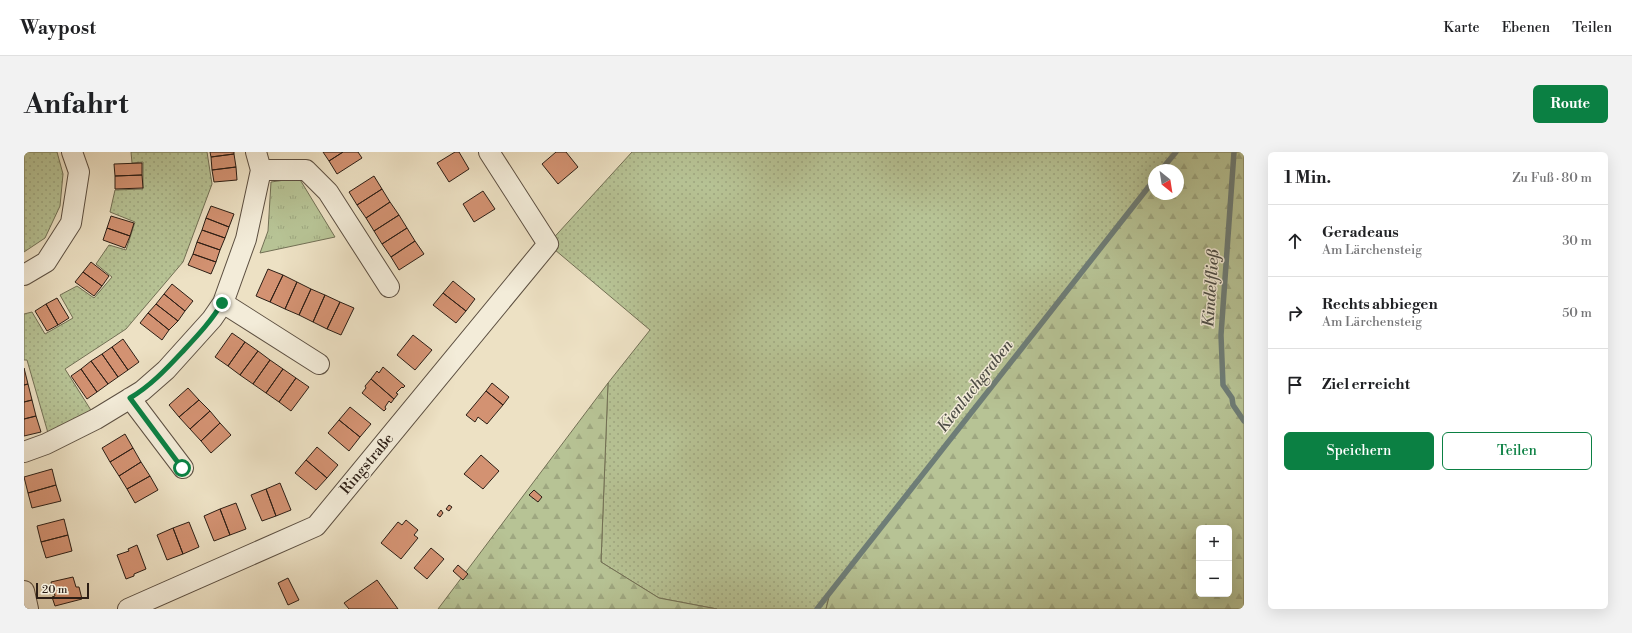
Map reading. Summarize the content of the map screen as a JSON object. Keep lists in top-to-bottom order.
{
  "streets": {
    "street": ["Ringstraße"]
  },
  "water": ["Kindelfließ", "Kienluchgraben"],
  "scale_bar": "20 m",
  "north": "bottom right",
  "page": {
    "header": "Waypost",
    "nav": ["Karte", "Ebenen", "Teilen"],
    "buttons": [
      "Route",
      ["Speichern", "Teilen"]
    ],
    "title": "Anfahrt",
    "heading": ["1 Min.", "Zu Fuß · 80 m"],
    "list": [
      ["Geradeaus", "Am Lärchensteig", "30 m"],
      ["Rechts abbiegen", "Am Lärchensteig", "50 m"],
      "Ziel erreicht"
    ],
    "map_buttons": ["+", "−"],
    "scale": "20 m"
  }
}
